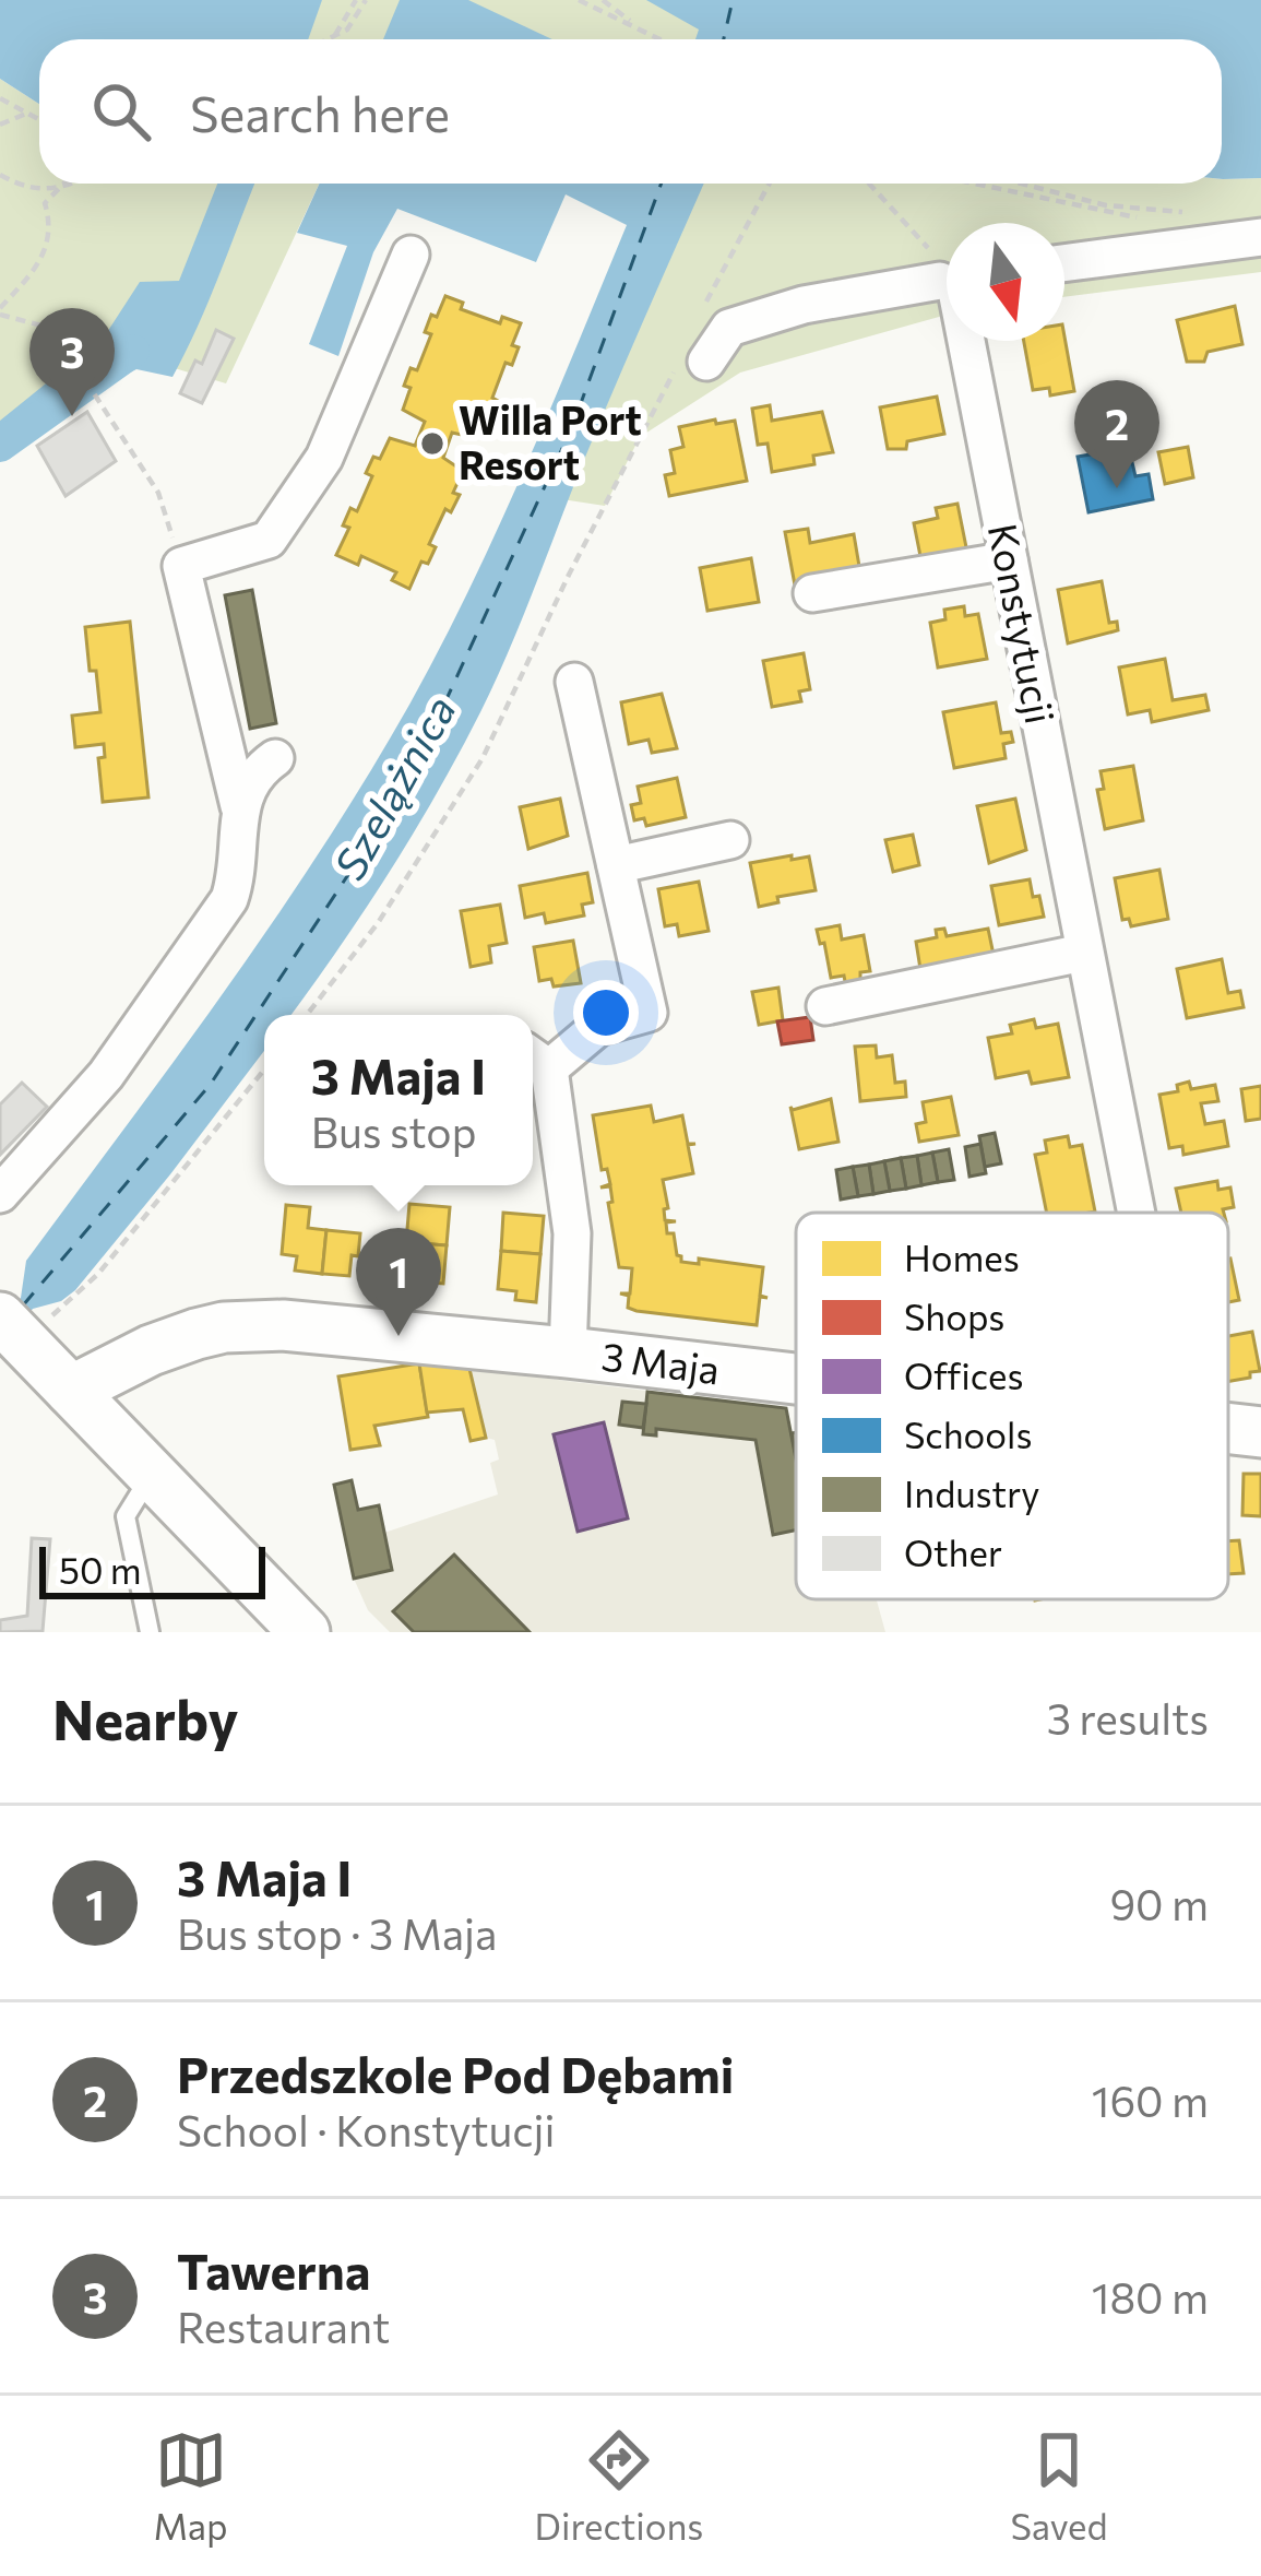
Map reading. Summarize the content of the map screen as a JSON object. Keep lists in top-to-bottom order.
{
  "streets": {
    "street": ["Konstytucji", "3 Maja"]
  },
  "water": ["Szelążnica"],
  "places": ["Willa Port Resort"],
  "legend": [
    "Homes",
    "Shops",
    "Offices",
    "Schools",
    "Industry",
    "Other"
  ],
  "scale_bar": "50 m",
  "north": "bottom",
  "page": {
    "search": "Search here",
    "pins": ["3", "2", "1"],
    "popup": ["3 Maja I", "Bus stop"],
    "scale": "50 m",
    "heading": ["Nearby", "3 results"],
    "list": [
      {
        "mark": "1",
        "name": "3 Maja I",
        "note": "Bus stop · 3 Maja",
        "value": "90 m"
      },
      {
        "mark": "2",
        "name": "Przedszkole Pod Dębami",
        "note": "School · Konstytucji",
        "value": "160 m"
      },
      {
        "mark": "3",
        "name": "Tawerna",
        "note": "Restaurant",
        "value": "180 m"
      }
    ],
    "nav": ["Map", "Directions", "Saved"]
  }
}
